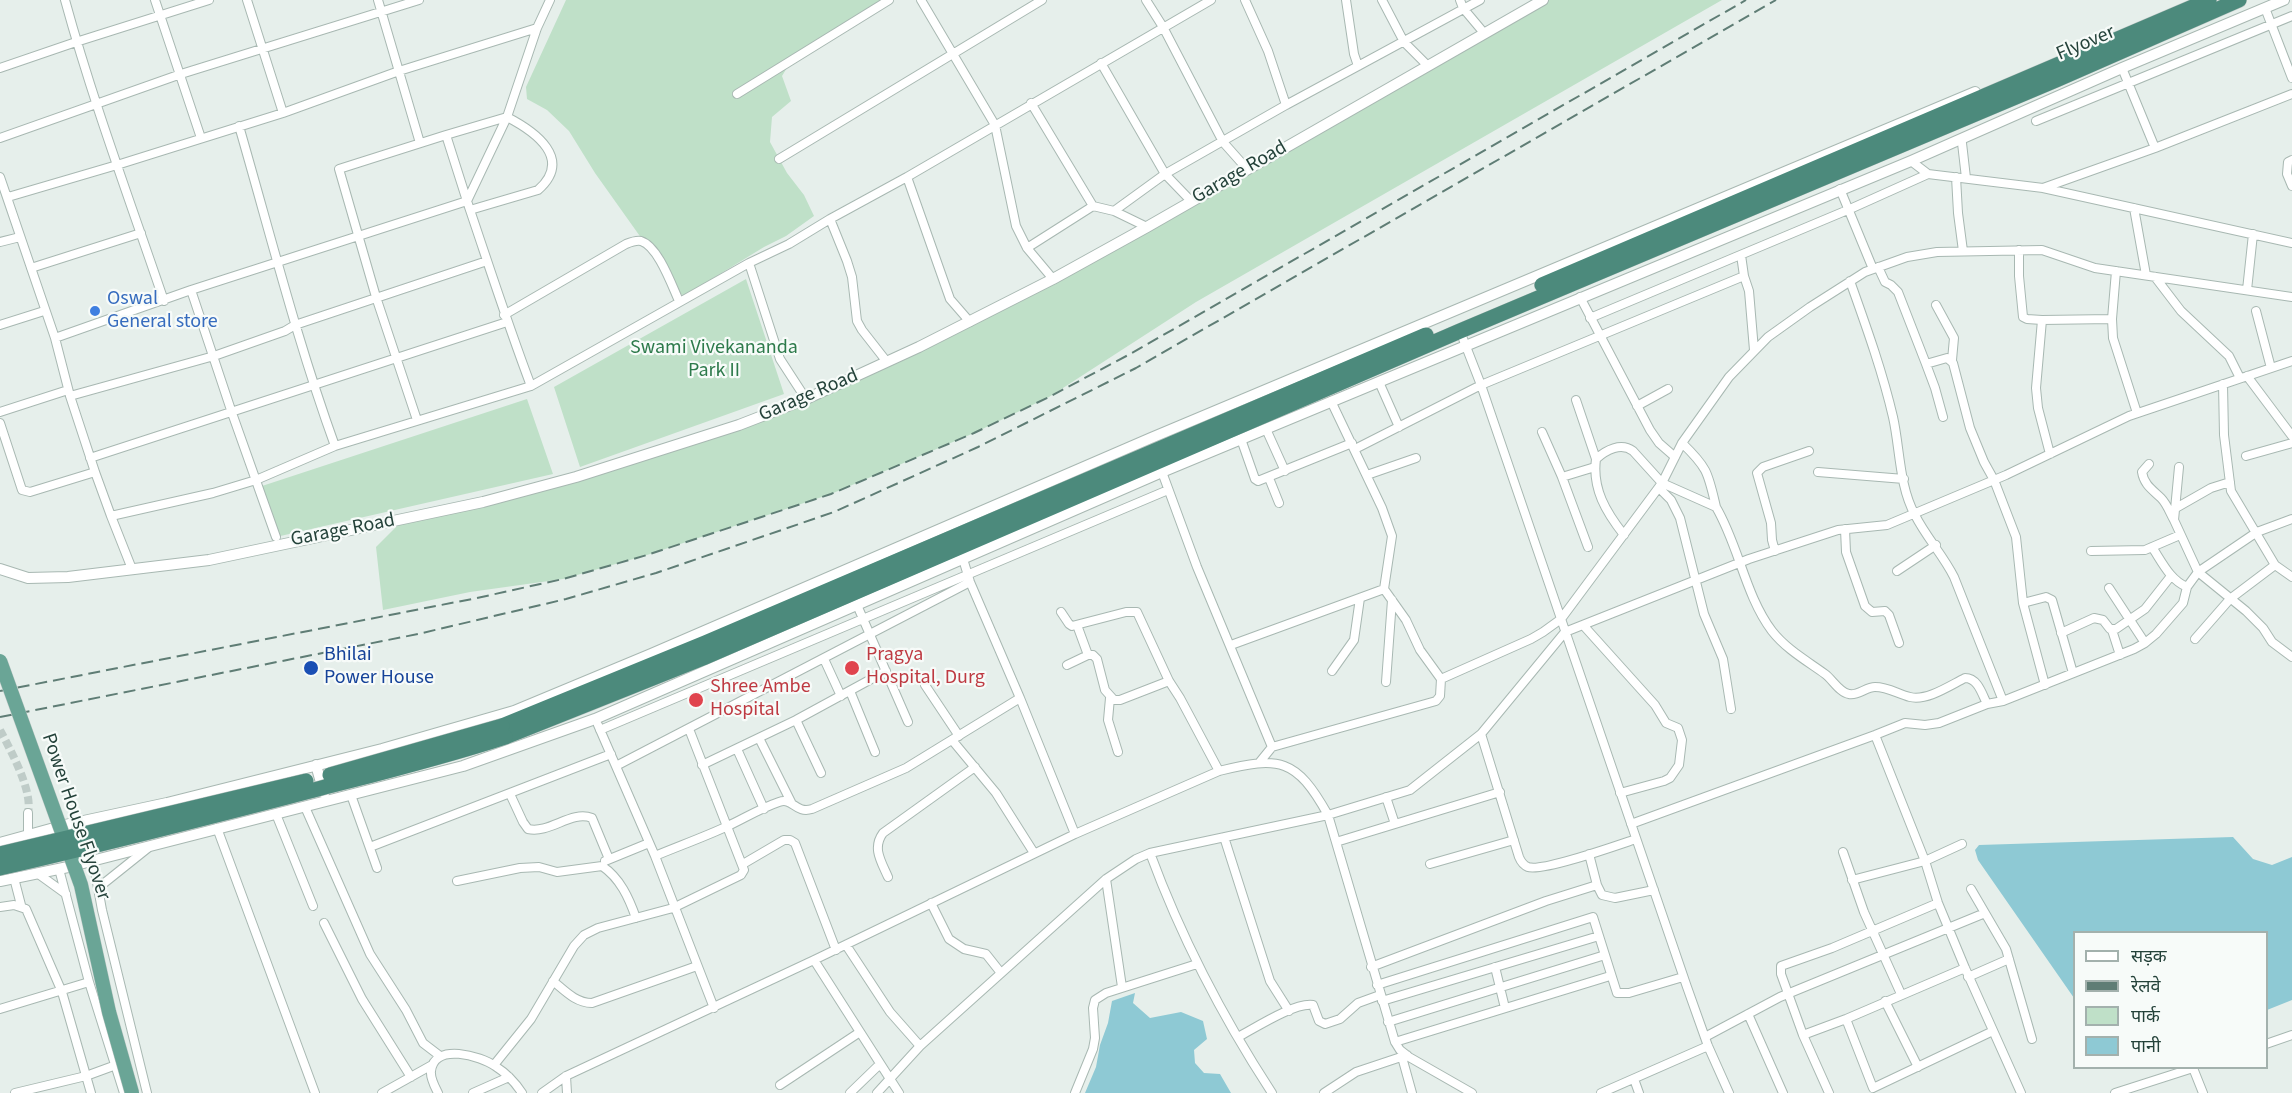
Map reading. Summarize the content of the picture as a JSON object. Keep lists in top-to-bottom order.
{
  "streets": {
    "highway": ["Flyover"],
    "main road": ["Power House Flyover"],
    "street": ["Garage Road"]
  },
  "parks": ["Swami Vivekananda Park II"],
  "places": [
    "Oswal General store",
    "Bhilai Power House",
    "Pragya Hospital, Durg",
    "Shree Ambe Hospital"
  ],
  "legend": [
    "सड़क",
    "रेलवे",
    "पार्क",
    "पानी"
  ]
}
